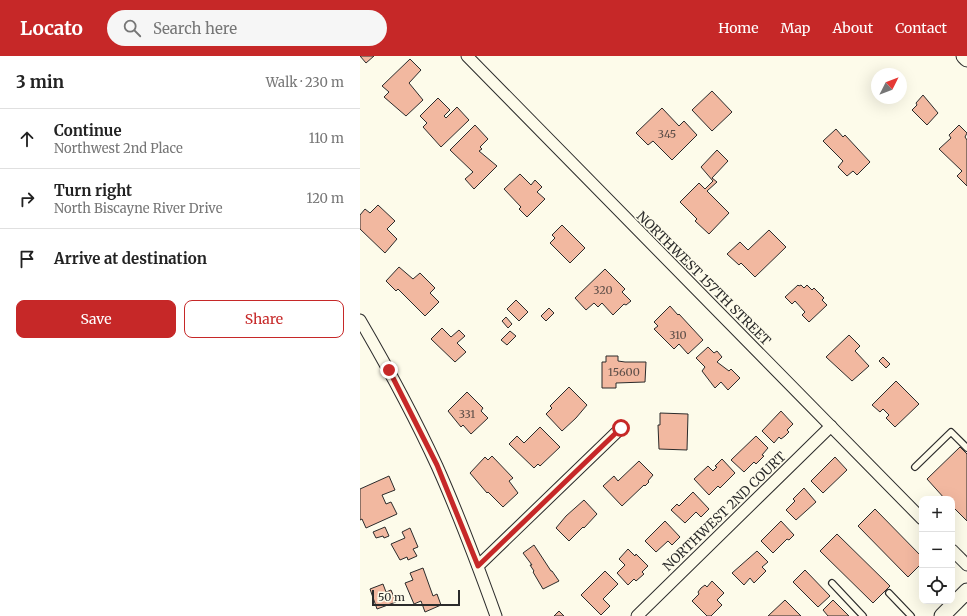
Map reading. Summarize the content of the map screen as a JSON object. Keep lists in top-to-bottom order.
{
  "streets": {
    "street": ["NORTHWEST 157TH STREET", "NORTHWEST 2ND COURT"]
  },
  "crossings": [
    ["NORTHWEST 157TH STREET", "NORTHWEST 2ND COURT"]
  ],
  "house_numbers": [
    "345",
    "320",
    "310",
    "15600",
    "331"
  ],
  "scale_bar": "50 m",
  "north": "top right",
  "page": {
    "header": "Locato",
    "search": "Search here",
    "nav": [
      "Home",
      "Map",
      "About",
      "Contact"
    ],
    "heading": ["3 min", "Walk · 230 m"],
    "list": [
      ["Continue", "Northwest 2nd Place", "110 m"],
      ["Turn right", "North Biscayne River Drive", "120 m"],
      "Arrive at destination"
    ],
    "buttons": ["Save", "Share"],
    "map_buttons": ["+", "−"],
    "scale": "50 m"
  }
}
